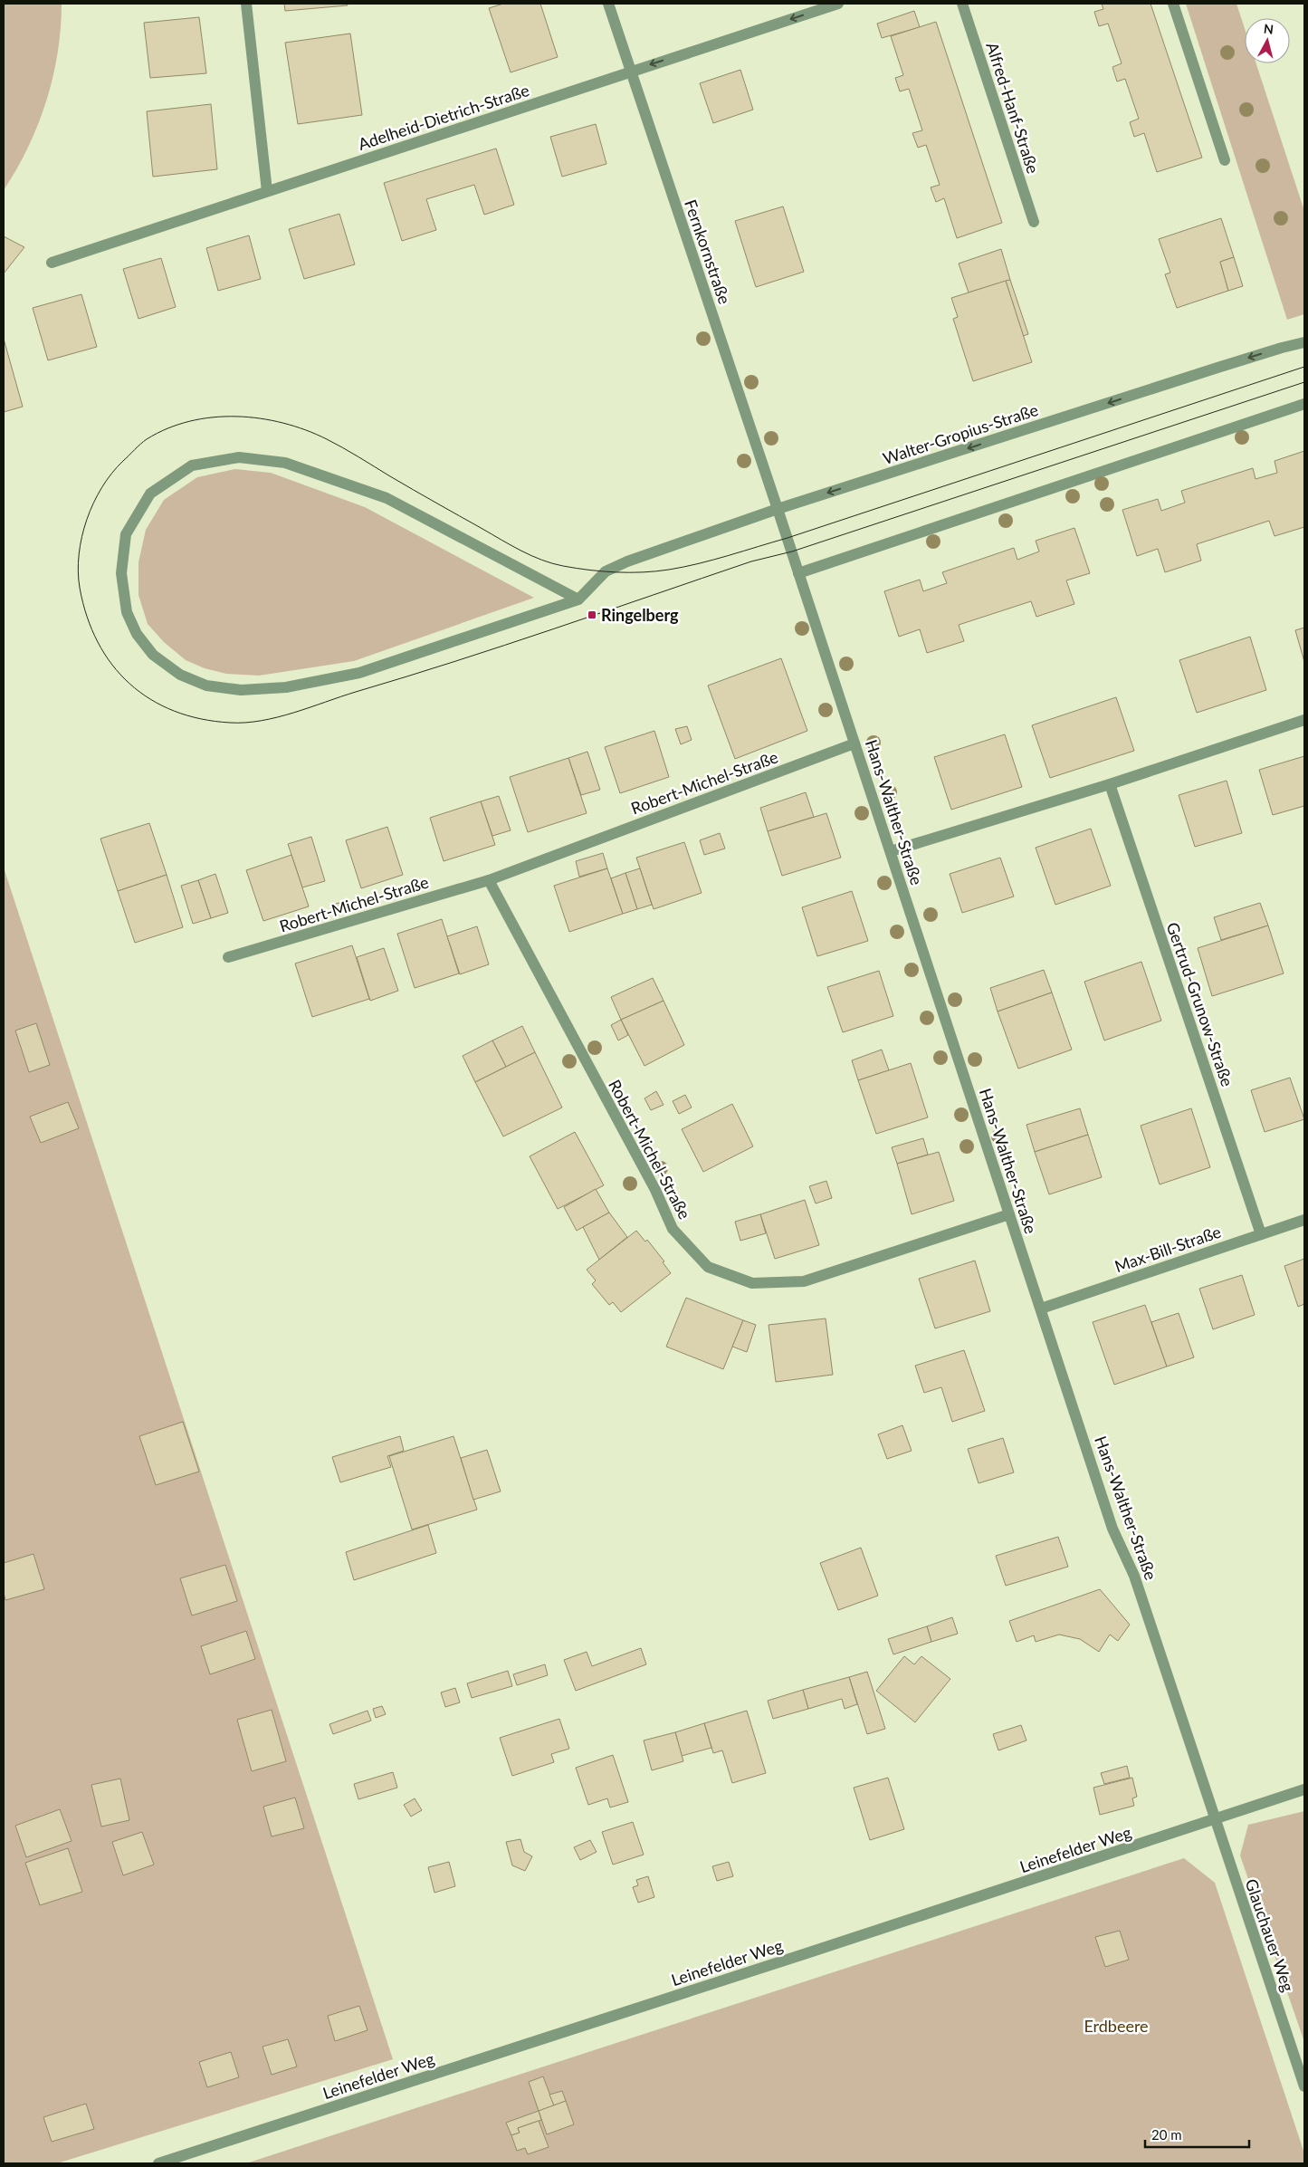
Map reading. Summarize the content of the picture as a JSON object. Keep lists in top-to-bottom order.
{
  "streets": {
    "street": [
      "Alfred-Hanf-Straße",
      "Adelheid-Dietrich-Straße",
      "Fernkornstraße",
      "Walter-Gropius-Straße",
      "Robert-Michel-Straße",
      "Hans-Walther-Straße",
      "Gertrud-Grunow-Straße",
      "Max-Bill-Straße",
      "Leinefelder Weg",
      "Glauchauer Weg"
    ]
  },
  "crossings": [
    ["Adelheid-Dietrich-Straße", "Fernkornstraße"],
    ["Fernkornstraße", "Walter-Gropius-Straße"],
    ["Fernkornstraße", "Hans-Walther-Straße"],
    ["Walter-Gropius-Straße", "Hans-Walther-Straße"],
    ["Robert-Michel-Straße", "Hans-Walther-Straße"],
    ["Hans-Walther-Straße", "Max-Bill-Straße"],
    ["Hans-Walther-Straße", "Leinefelder Weg"],
    ["Hans-Walther-Straße", "Glauchauer Weg"],
    ["Gertrud-Grunow-Straße", "Max-Bill-Straße"],
    ["Leinefelder Weg", "Glauchauer Weg"]
  ],
  "parks": ["Erdbeere"],
  "places": {
    "transit": ["Ringelberg"]
  },
  "scale_bar": "20 m",
  "north": "top"
}
